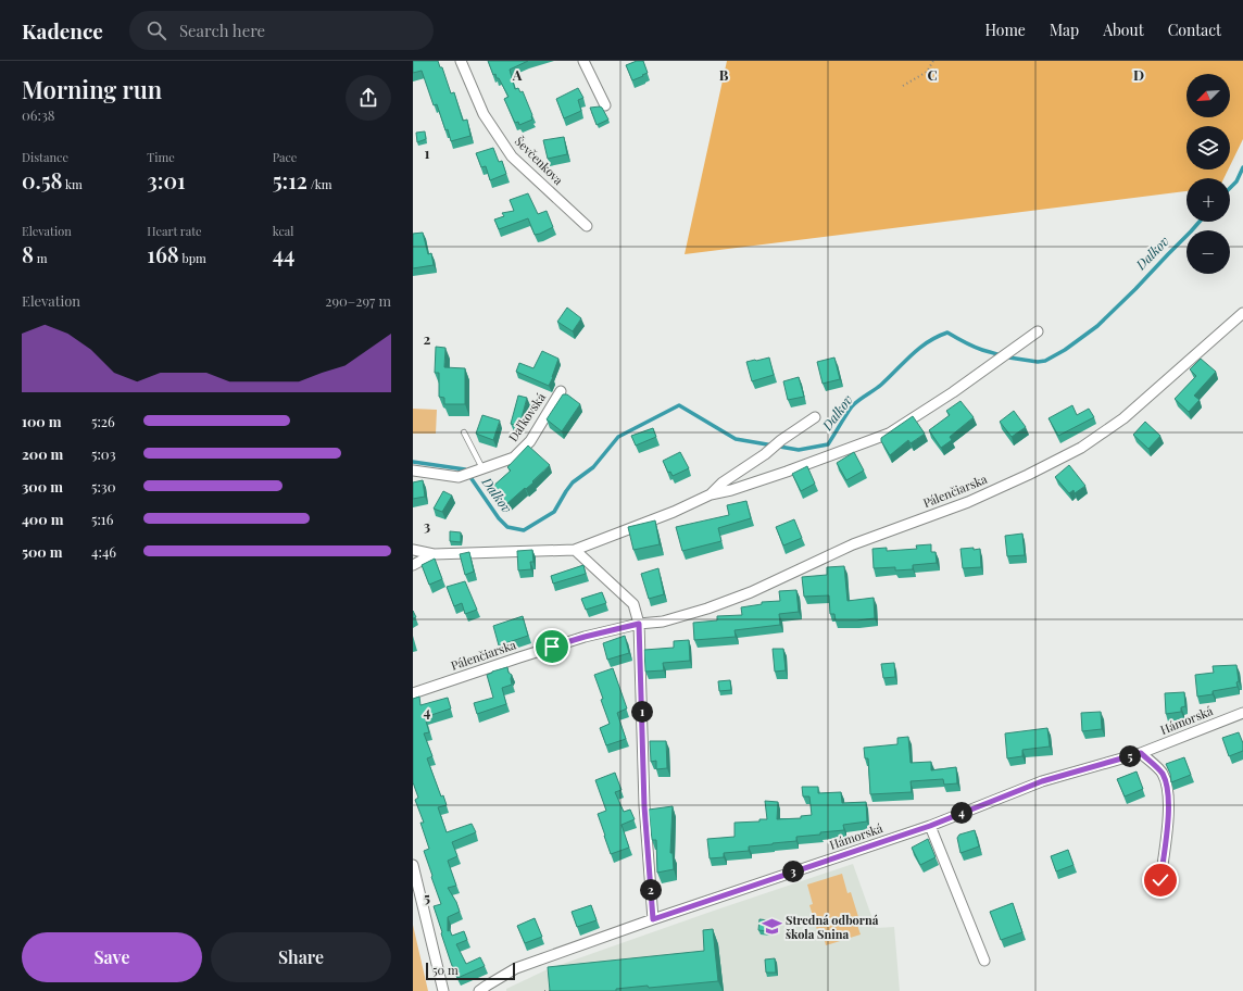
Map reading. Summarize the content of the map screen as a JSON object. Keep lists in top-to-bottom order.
{
  "streets": {
    "street": [
      "Ševčenkova",
      "Daľkovská",
      "Pálenčiarska",
      "Hámorská"
    ]
  },
  "water": ["Dalkov"],
  "places": {
    "school or university": ["Stredná odborná škola Snina"]
  },
  "scale_bar": "50 m",
  "north": "bottom left",
  "page": {
    "header": "Kadence",
    "search": "Search here",
    "nav": [
      "Home",
      "Map",
      "About",
      "Contact"
    ],
    "heading": ["Morning run", "06:38"],
    "map_buttons": ["+", "−"],
    "stats": [
      ["Distance", "0.58 km"],
      ["Time", "3:01"],
      ["Pace", "5:12 /km"],
      ["Elevation", "8 m"],
      ["Heart rate", "168 bpm"],
      ["kcal", "44"]
    ],
    "chart": ["Elevation", "290–297 m"],
    "list": [
      {
        "name": "100 m",
        "note": "5:26"
      },
      {
        "name": "200 m",
        "note": "5:03"
      },
      {
        "name": "300 m",
        "note": "5:30"
      },
      {
        "name": "400 m",
        "note": "5:16"
      },
      {
        "name": "500 m",
        "note": "4:46"
      }
    ],
    "pins": [
      "1",
      "5",
      "4",
      "3",
      "2"
    ],
    "buttons": ["Save", "Share"],
    "scale": "50 m"
  },
  "grid": {
    "columns": [
      "A",
      "B",
      "C",
      "D"
    ],
    "rows": [
      "1",
      "2",
      "3",
      "4",
      "5"
    ]
  }
}
